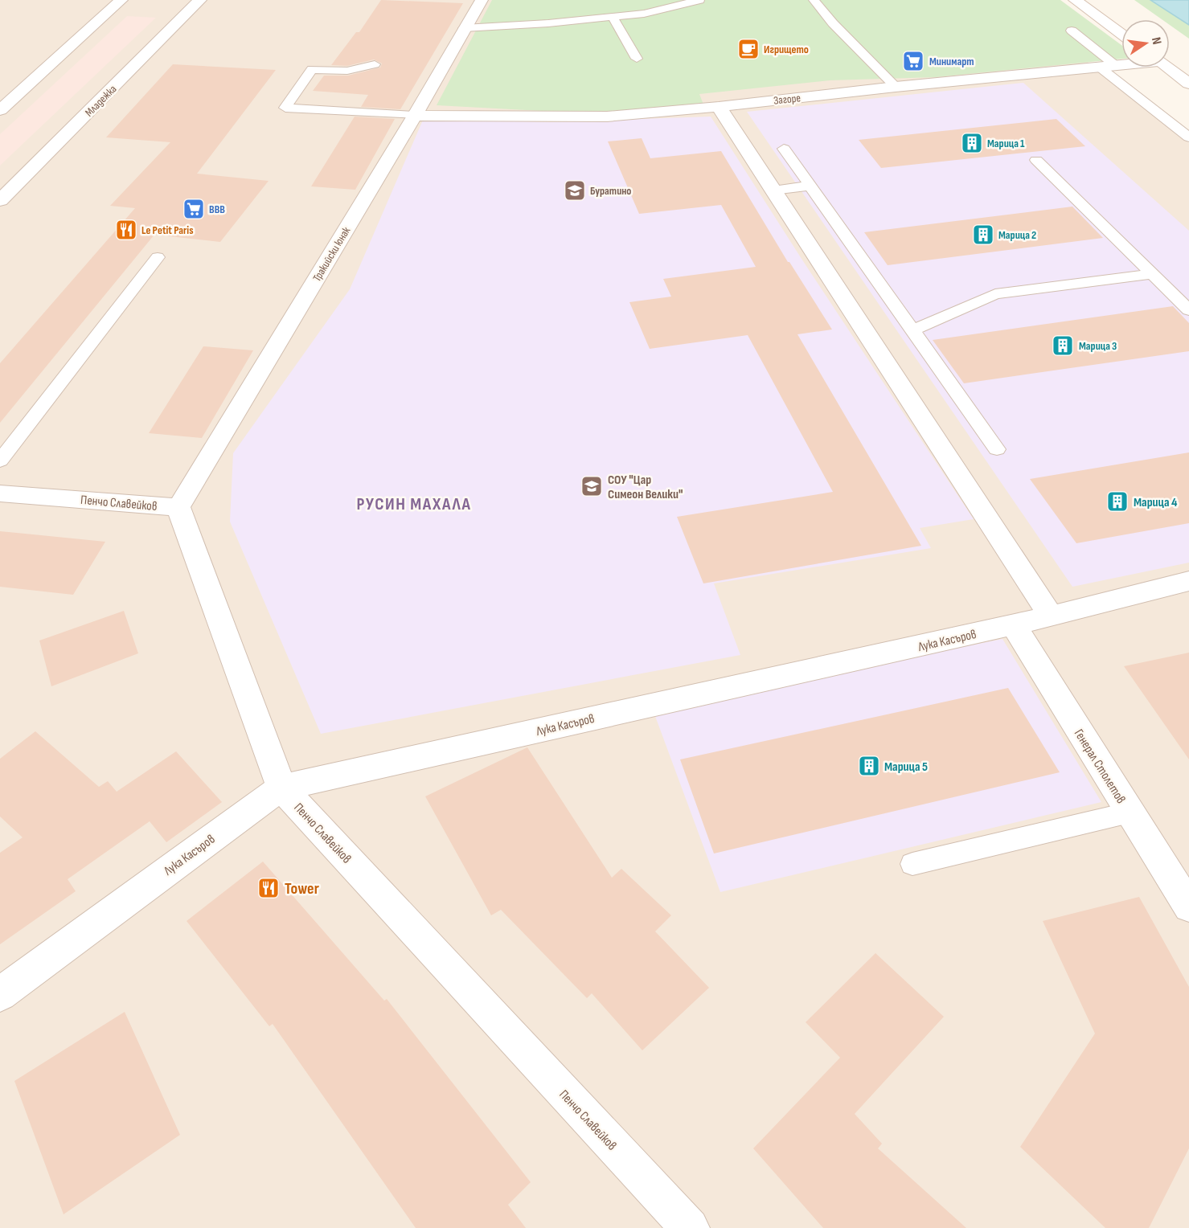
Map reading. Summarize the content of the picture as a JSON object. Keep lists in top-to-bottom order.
{
  "streets": {
    "street": [
      "Загоре",
      "Младежка",
      "Тракийски юнак",
      "Пенчо Славейков",
      "Лука Касъров",
      "Генерал Столетов"
    ]
  },
  "crossings": [
    ["Загоре", "Тракийски юнак"],
    ["Тракийски юнак", "Пенчо Славейков"],
    ["Пенчо Славейков", "Лука Касъров"],
    ["Лука Касъров", "Генерал Столетов"]
  ],
  "districts": ["РУСИН МАХАЛА"],
  "places": {
    "cafe": ["Игрището"],
    "supermarket": ["Минимарт", "ВВВ"],
    "building": [
      "Марица 1",
      "Марица 2",
      "Марица 3",
      "Марица 4",
      "Марица 5"
    ],
    "school or university": ["Буратино", "СОУ \"Цар Симеон Велики\""],
    "restaurant": ["Le Petit Paris", "Tower"]
  },
  "north": "right"
}
